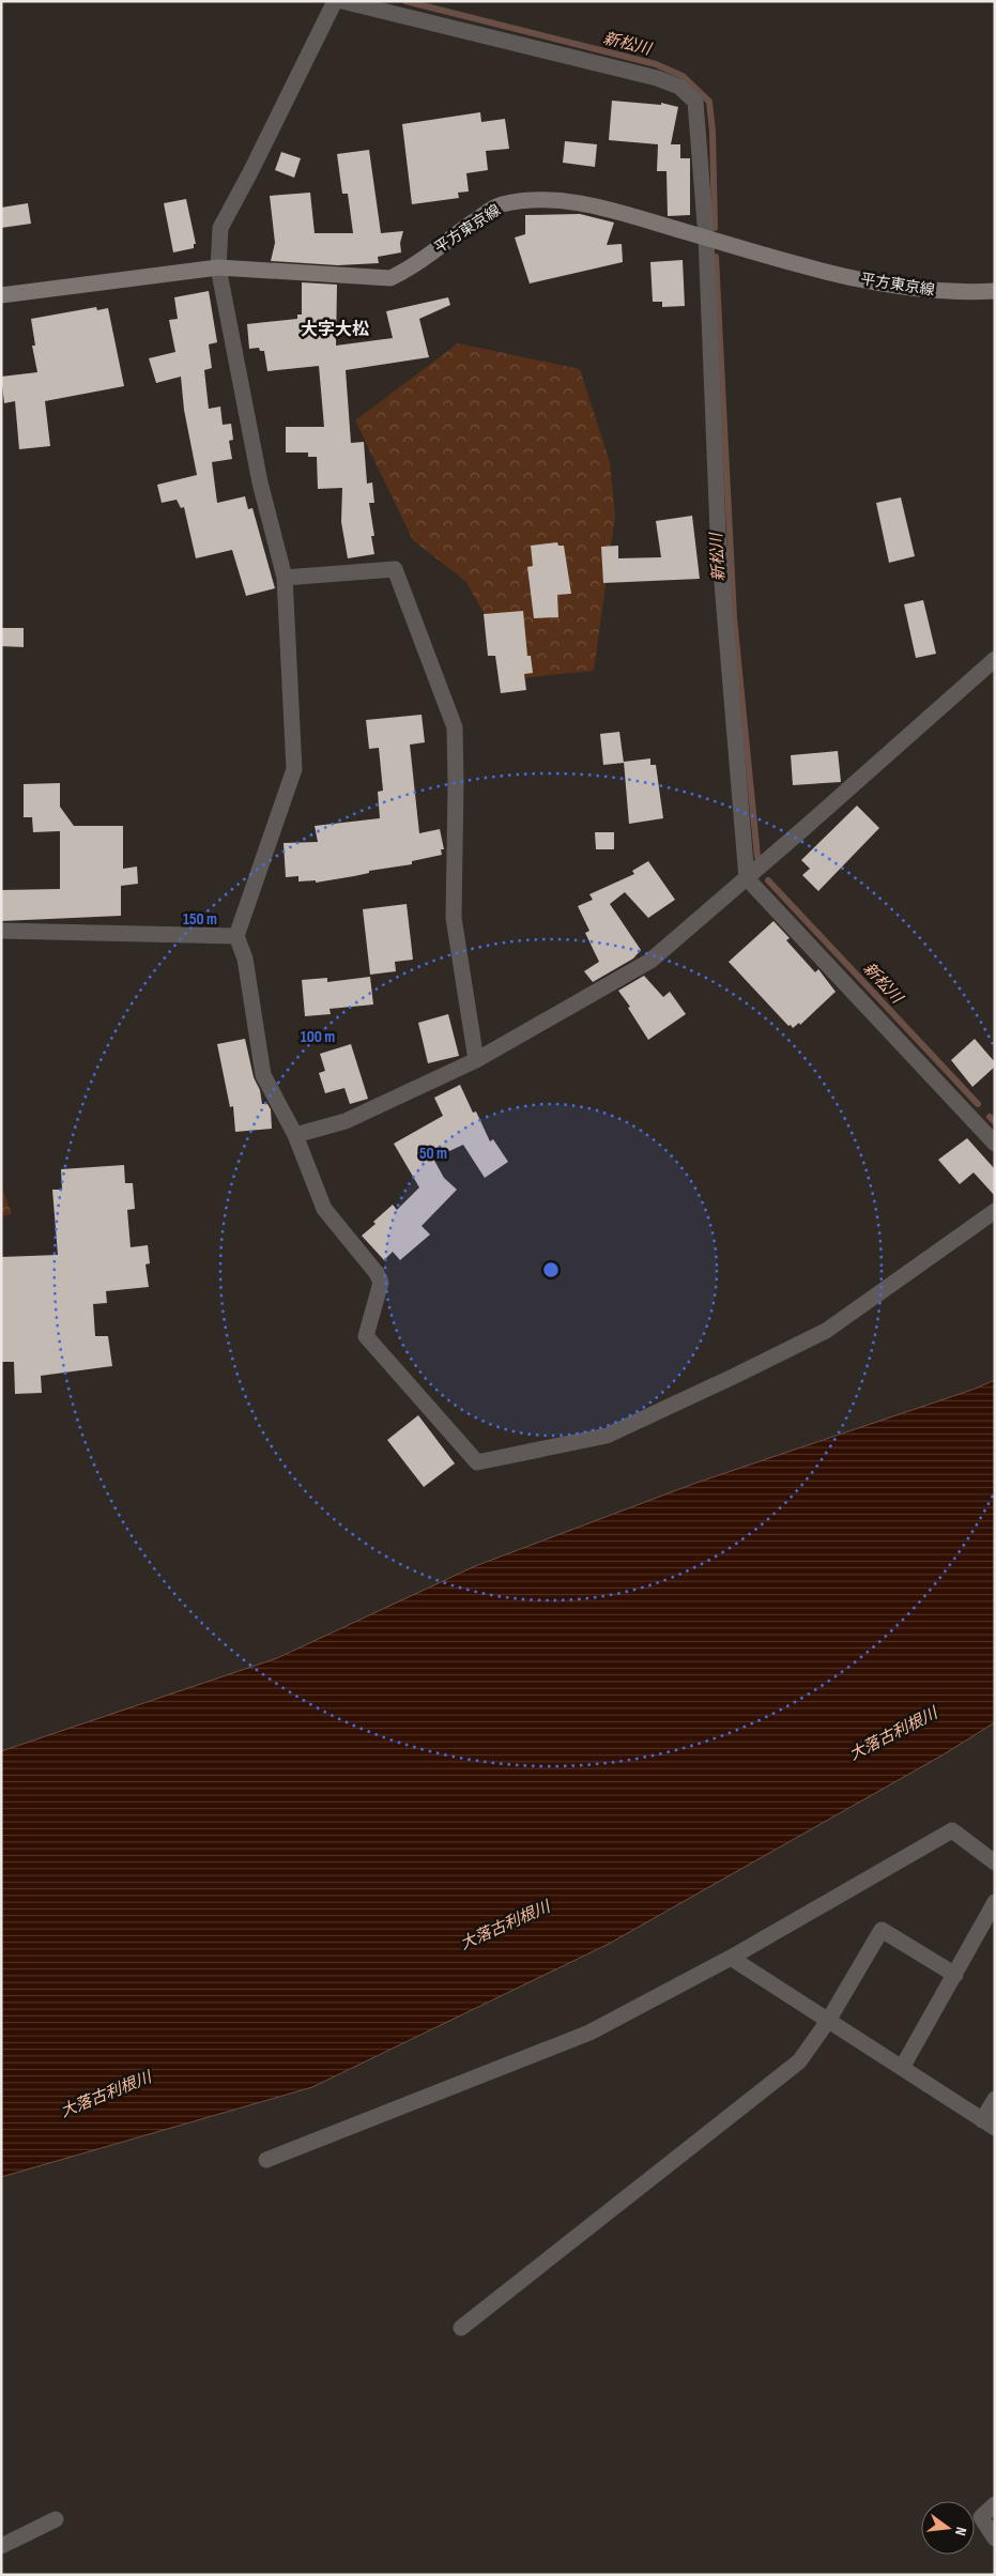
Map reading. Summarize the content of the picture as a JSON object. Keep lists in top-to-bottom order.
{
  "streets": {
    "main road": ["平方東京線"]
  },
  "districts": ["大字大松"],
  "water": ["新松川", "大落古利根川"],
  "north": "right",
  "rings": ["150 m", "100 m", "50 m"]
}
